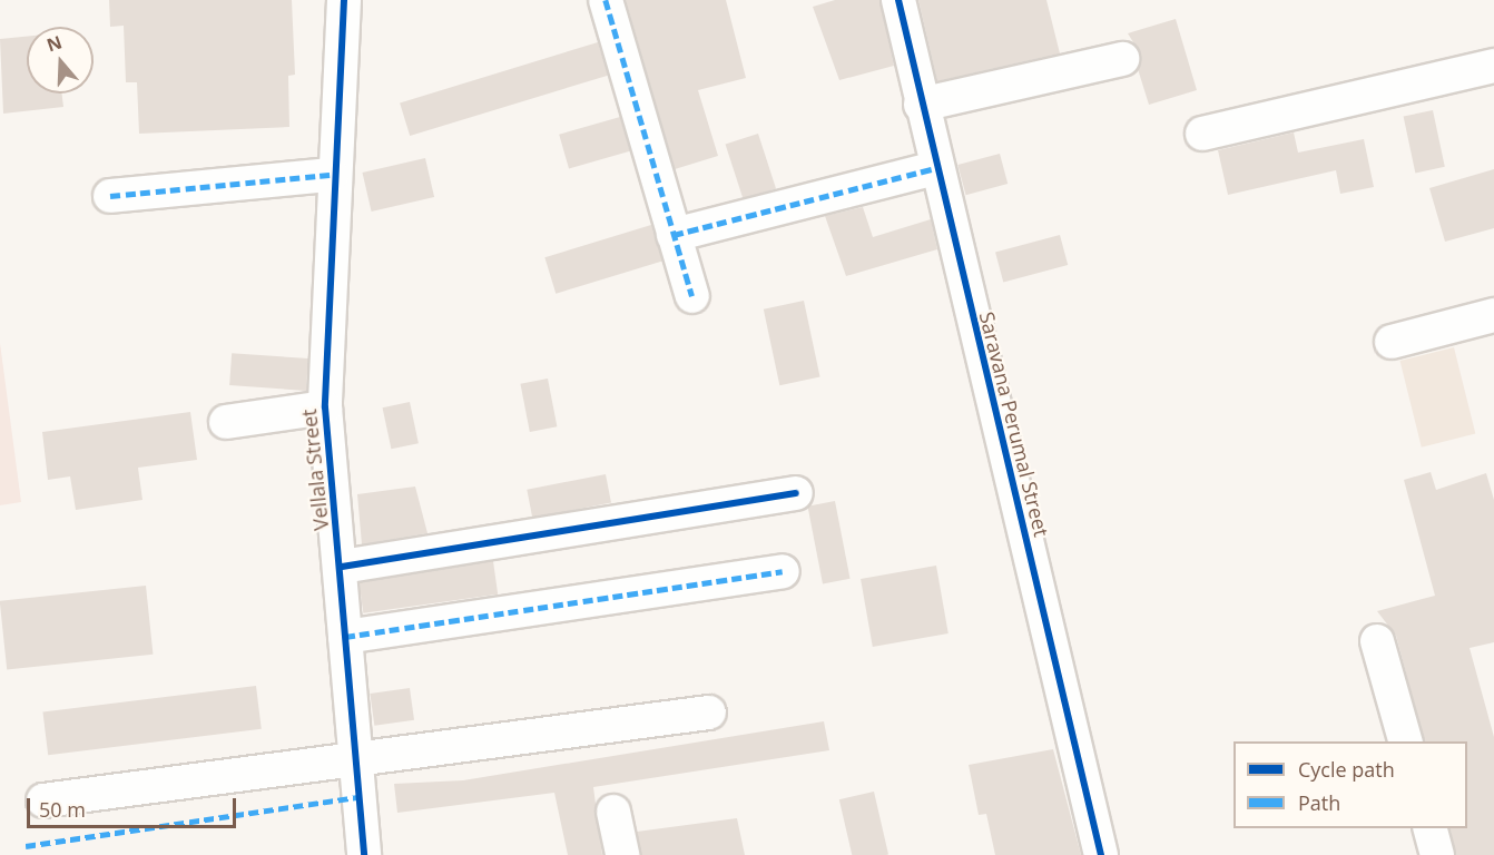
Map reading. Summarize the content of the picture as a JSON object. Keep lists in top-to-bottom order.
{
  "streets": {
    "street": ["Saravana Perumal Street", "Vellala Street"]
  },
  "legend": ["Cycle path", "Path"],
  "scale_bar": "50 m",
  "north": "top"
}
